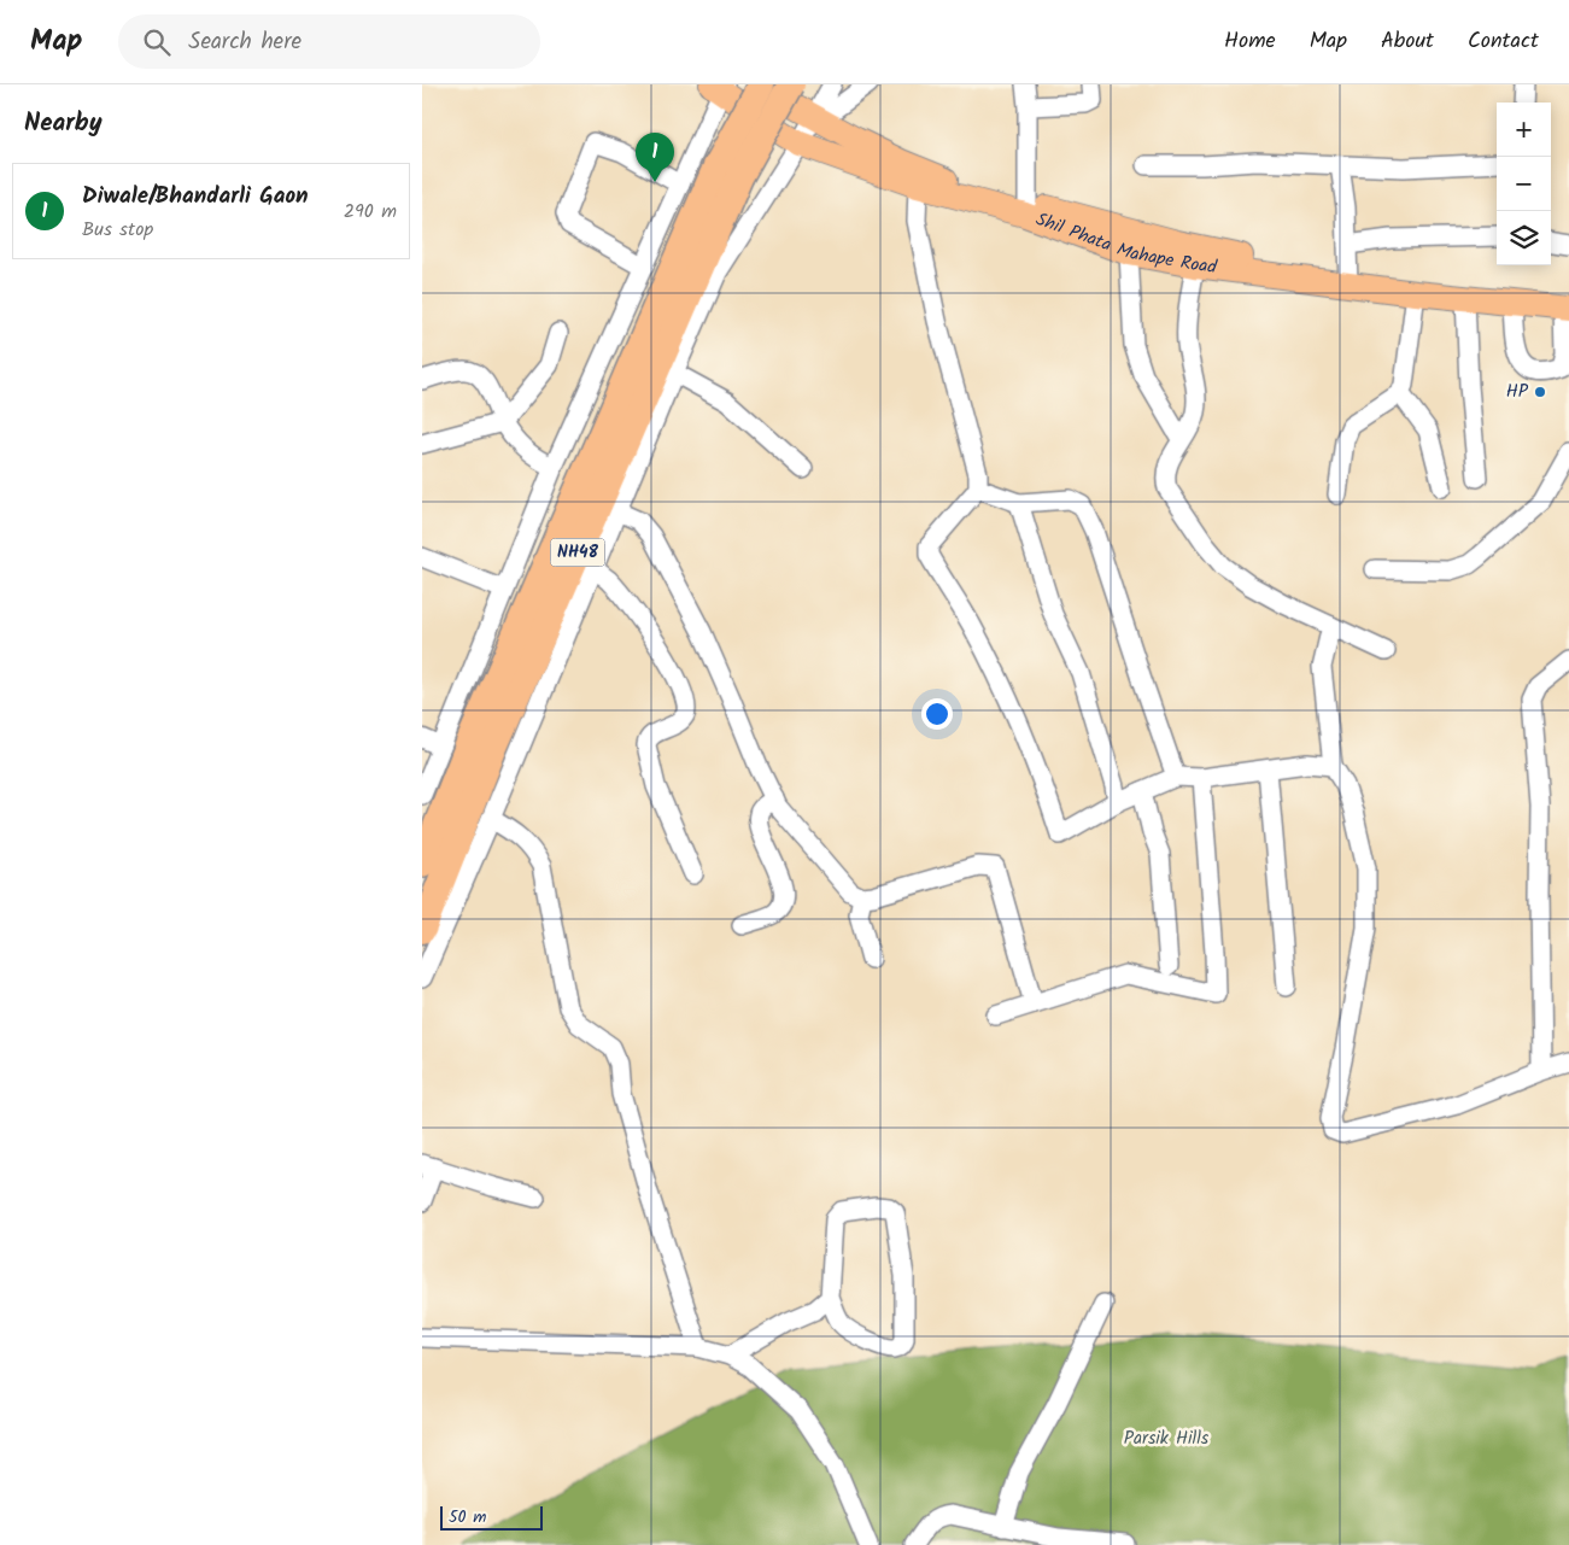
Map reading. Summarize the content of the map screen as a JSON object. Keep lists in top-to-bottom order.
{
  "streets": {
    "highway": ["NH48"],
    "main road": ["Shil Phata Mahape Road"]
  },
  "crossings": [
    ["Shil Phata Mahape Road", "NH48"]
  ],
  "parks": ["Parsik Hills"],
  "places": ["HP"],
  "scale_bar": "50 m",
  "page": {
    "header": "Map",
    "search": "Search here",
    "nav": [
      "Home",
      "Map",
      "About",
      "Contact"
    ],
    "heading": "Nearby",
    "map_buttons": ["+", "−"],
    "pins": "1",
    "list": [
      {
        "mark": "1",
        "name": "Diwale/Bhandarli Gaon",
        "note": "Bus stop",
        "value": "290 m"
      }
    ],
    "scale": "50 m"
  }
}
